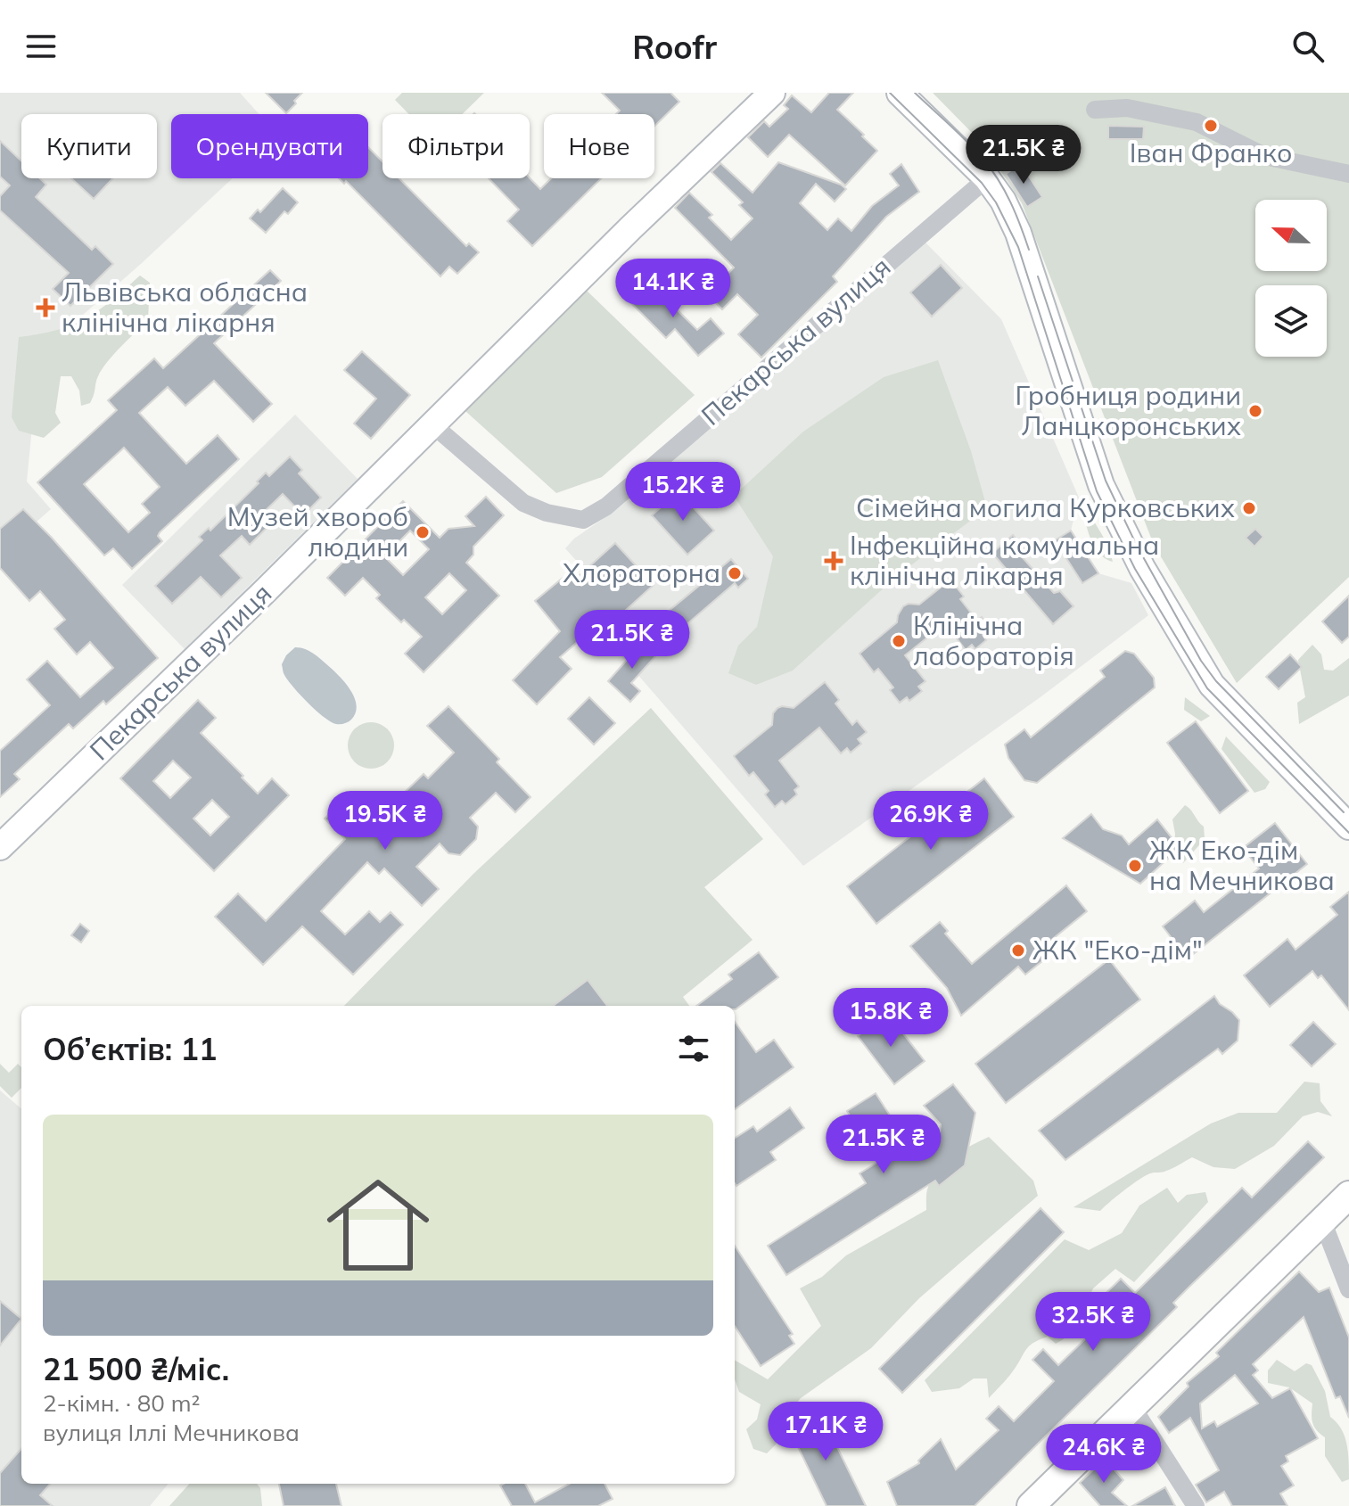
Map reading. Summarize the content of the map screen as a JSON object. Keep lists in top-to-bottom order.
{
  "streets": {
    "street": ["Пекарська вулиця"]
  },
  "places": {
    "other": [
      "Іван Франко",
      "Гробниця родини Ланцкоронських",
      "Сімейна могила Курковських",
      "Музей хвороб людини",
      "Хлораторна",
      "Клінічна лабораторія",
      "ЖК Еко-дім на Мечникова",
      "ЖК \"Еко-дім\""
    ],
    "health": ["Львівська обласна клінічна лікарня", "Інфекційна комунальна клінічна лікарня"]
  },
  "north": "left",
  "page": {
    "header": "Roofr",
    "chip": [
      "Купити",
      "Орендувати",
      "Фільтри",
      "Нове"
    ],
    "price": [
      "21.5K ₴",
      "14.1K ₴",
      "15.2K ₴",
      "21.5K ₴",
      "19.5K ₴",
      "26.9K ₴",
      "15.8K ₴",
      "21.5K ₴",
      "32.5K ₴",
      "17.1K ₴",
      "24.6K ₴"
    ],
    "heading": "Об’єктів: 11",
    "list": [
      {
        "name": "21 500 ₴/міс.",
        "note": "2-кімн. · 80 m² · вулиця Іллі Мечникова"
      }
    ]
  }
}
